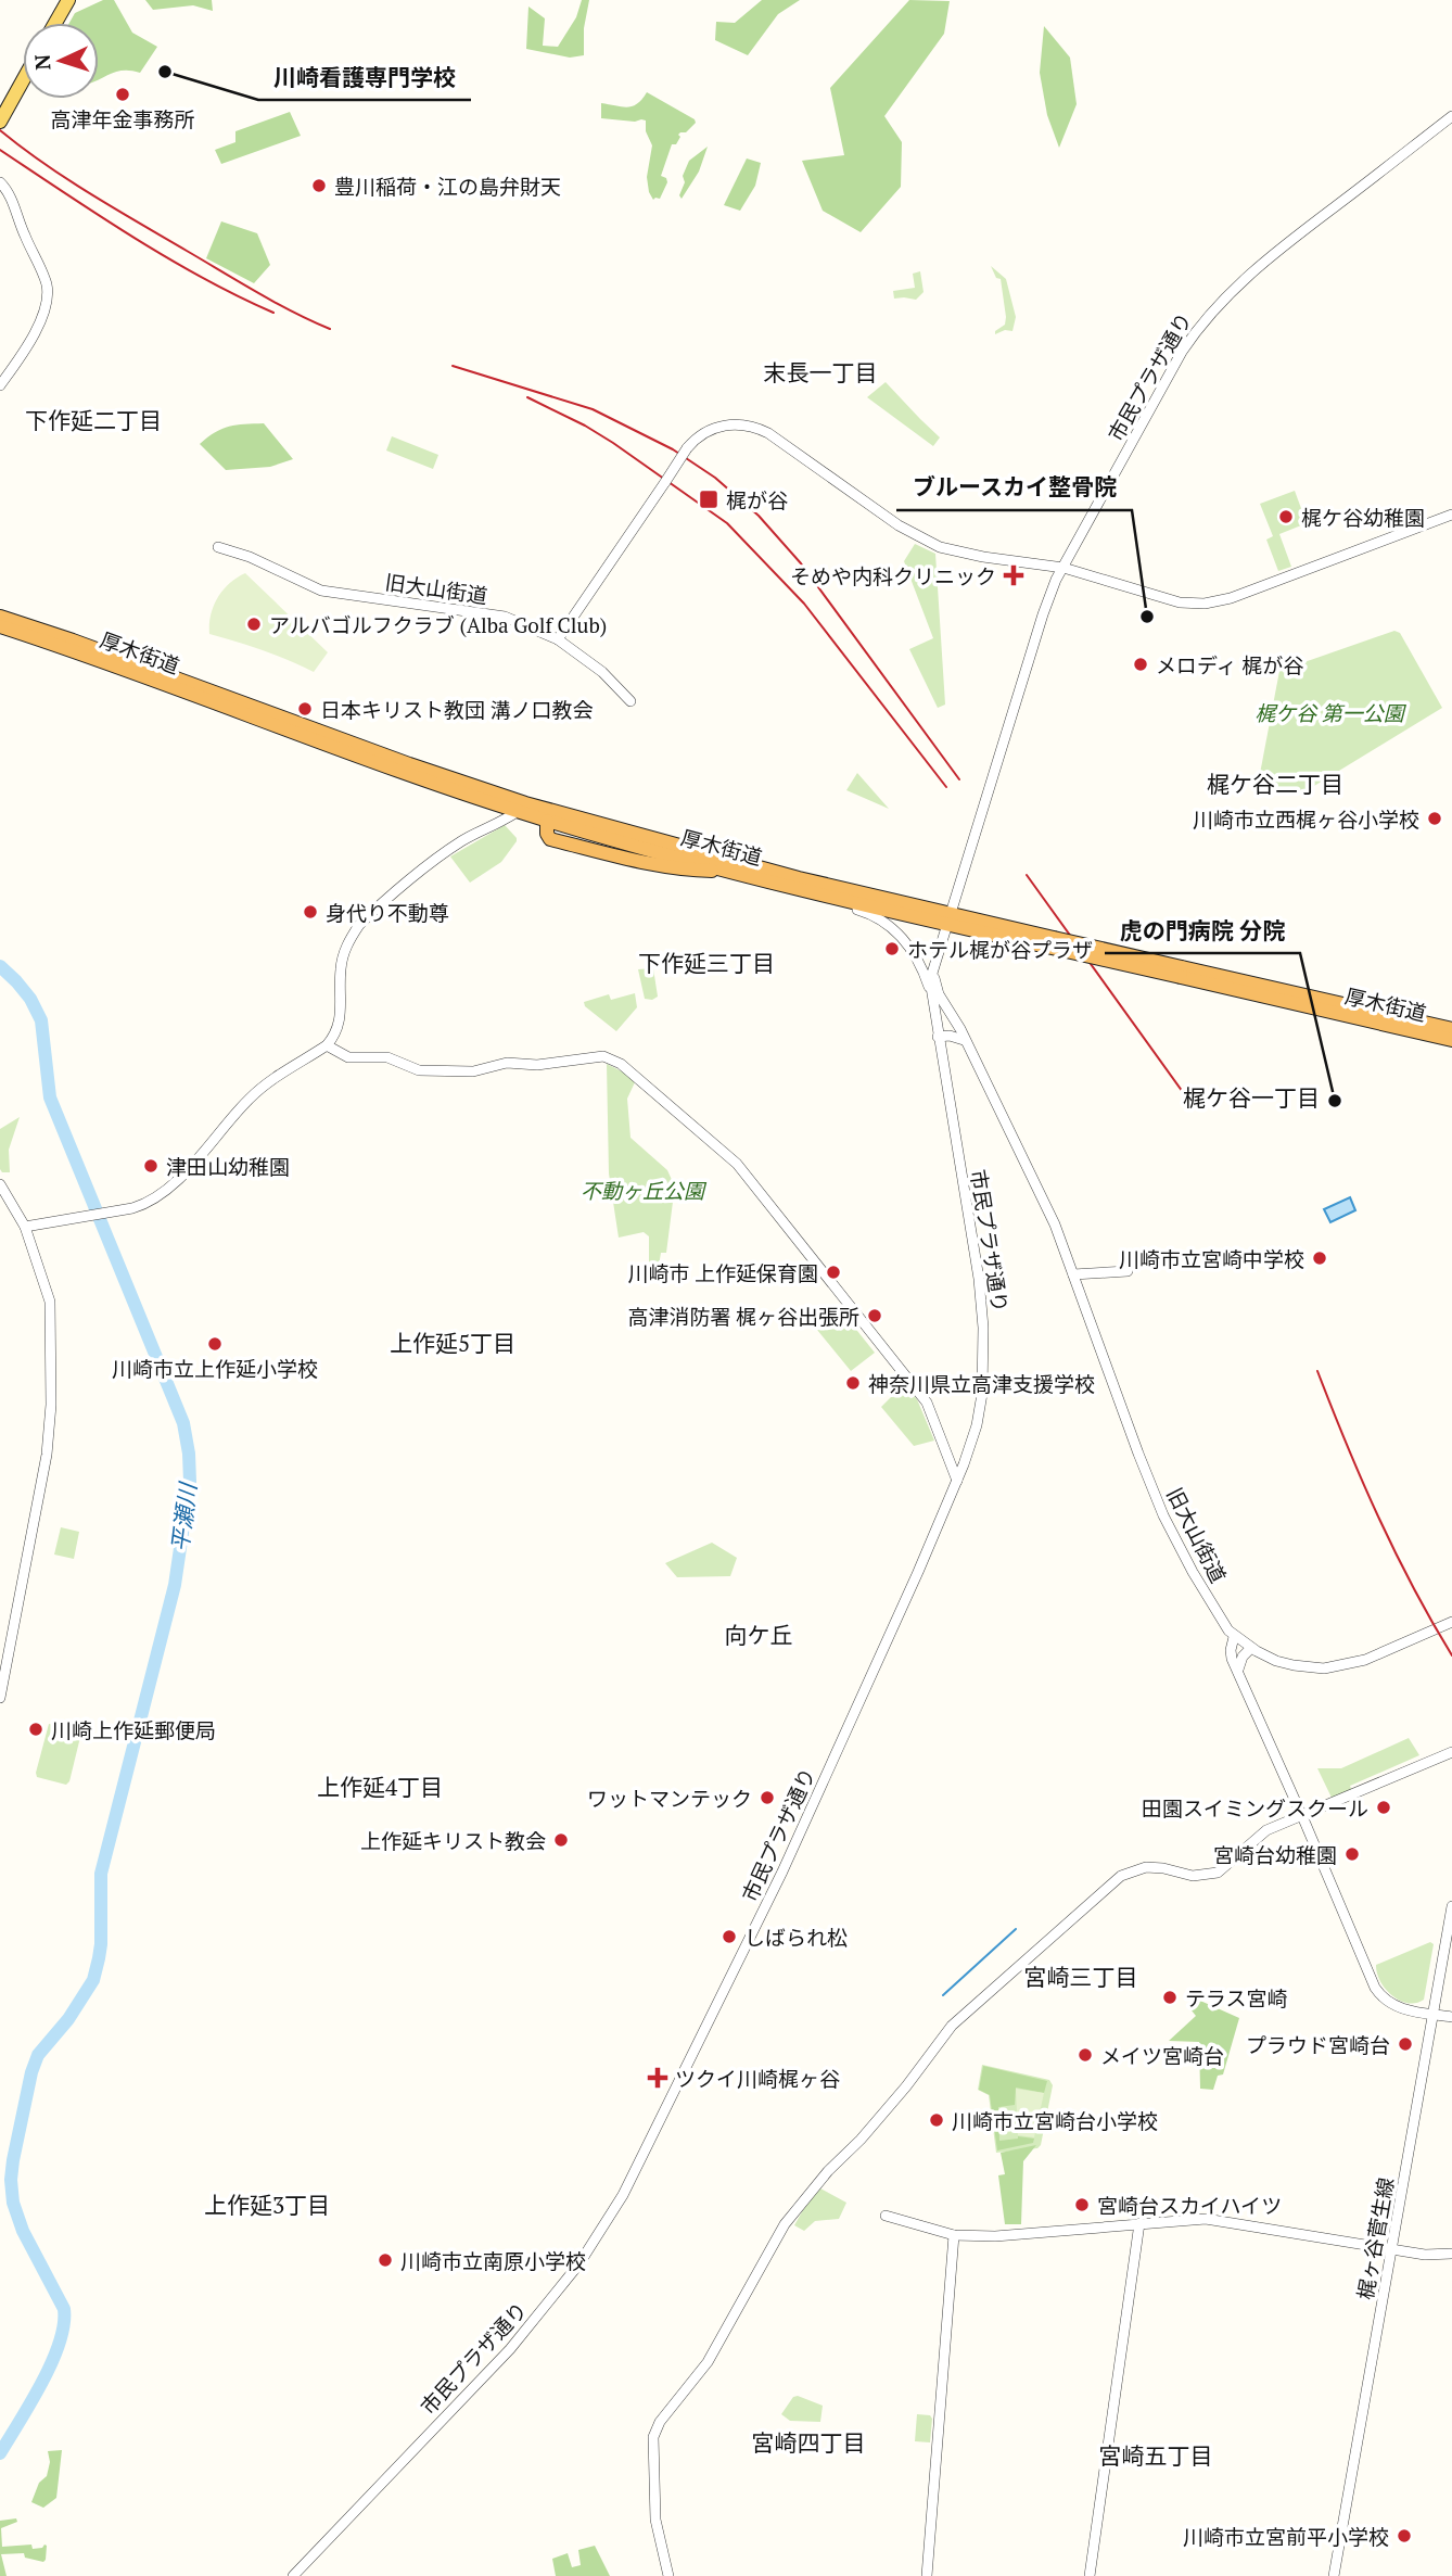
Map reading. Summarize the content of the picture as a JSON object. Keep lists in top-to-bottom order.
{
  "streets": {
    "highway": ["厚木街道"],
    "street": ["市民プラザ通り", "旧大山街道", "梶ヶ谷菅生線"]
  },
  "crossings": [
    ["市民プラザ通り", "厚木街道"],
    ["旧大山街道", "梶ヶ谷菅生線"]
  ],
  "districts": [
    "末長一丁目",
    "下作延二丁目",
    "梶ケ谷二丁目",
    "下作延三丁目",
    "梶ケ谷一丁目",
    "上作延5丁目",
    "向ケ丘",
    "上作延4丁目",
    "宮崎三丁目",
    "上作延3丁目",
    "宮崎四丁目",
    "宮崎五丁目"
  ],
  "water": ["平瀬川"],
  "parks": ["梶ケ谷 第一公園", "不動ヶ丘公園"],
  "places": {
    "other": [
      "川崎看護専門学校",
      "高津年金事務所",
      "豊川稲荷・江の島弁財天",
      "梶ケ谷幼稚園",
      "ブルースカイ整骨院",
      "アルバゴルフクラブ (Alba Golf Club)",
      "メロディ 梶が谷",
      "日本キリスト教団 溝ノ口教会",
      "川崎市立西梶ヶ谷小学校",
      "身代り不動尊",
      "ホテル梶が谷プラザ",
      "虎の門病院 分院",
      "津田山幼稚園",
      "川崎市立宮崎中学校",
      "川崎市 上作延保育園",
      "高津消防署 梶ヶ谷出張所",
      "川崎市立上作延小学校",
      "神奈川県立高津支援学校",
      "川崎上作延郵便局",
      "ワットマンテック",
      "田園スイミングスクール",
      "上作延キリスト教会",
      "宮崎台幼稚園",
      "しばられ松",
      "テラス宮崎",
      "プラウド宮崎台",
      "メイツ宮崎台",
      "川崎市立宮崎台小学校",
      "宮崎台スカイハイツ",
      "川崎市立南原小学校",
      "川崎市立宮前平小学校"
    ],
    "transit": ["梶が谷"],
    "health": ["そめや内科クリニック", "ツクイ川崎梶ヶ谷"]
  },
  "north": "left"
}
